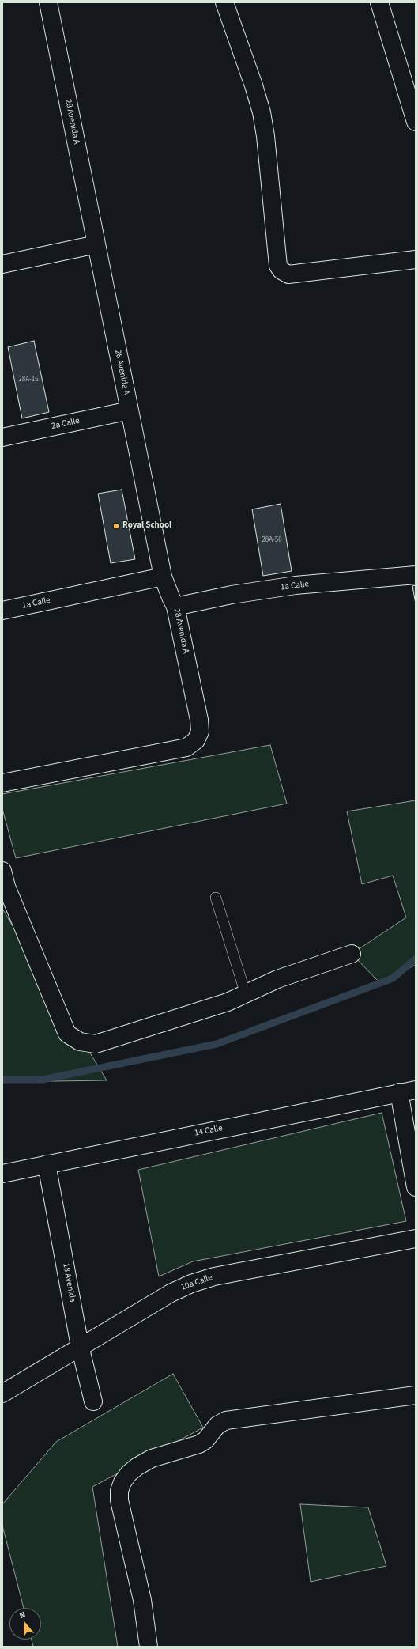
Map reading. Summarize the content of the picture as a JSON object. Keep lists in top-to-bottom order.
{
  "streets": {
    "street": [
      "28 Avenida A",
      "2a Calle",
      "1a Calle",
      "14 Calle",
      "18 Avenida",
      "10a Calle"
    ]
  },
  "crossings": [
    ["28 Avenida A", "2a Calle"],
    ["28 Avenida A", "1a Calle"],
    ["14 Calle", "18 Avenida"],
    ["18 Avenida", "10a Calle"]
  ],
  "places": ["Royal School"],
  "house_numbers": ["28A-16", "28A-50"],
  "north": "top"
}
